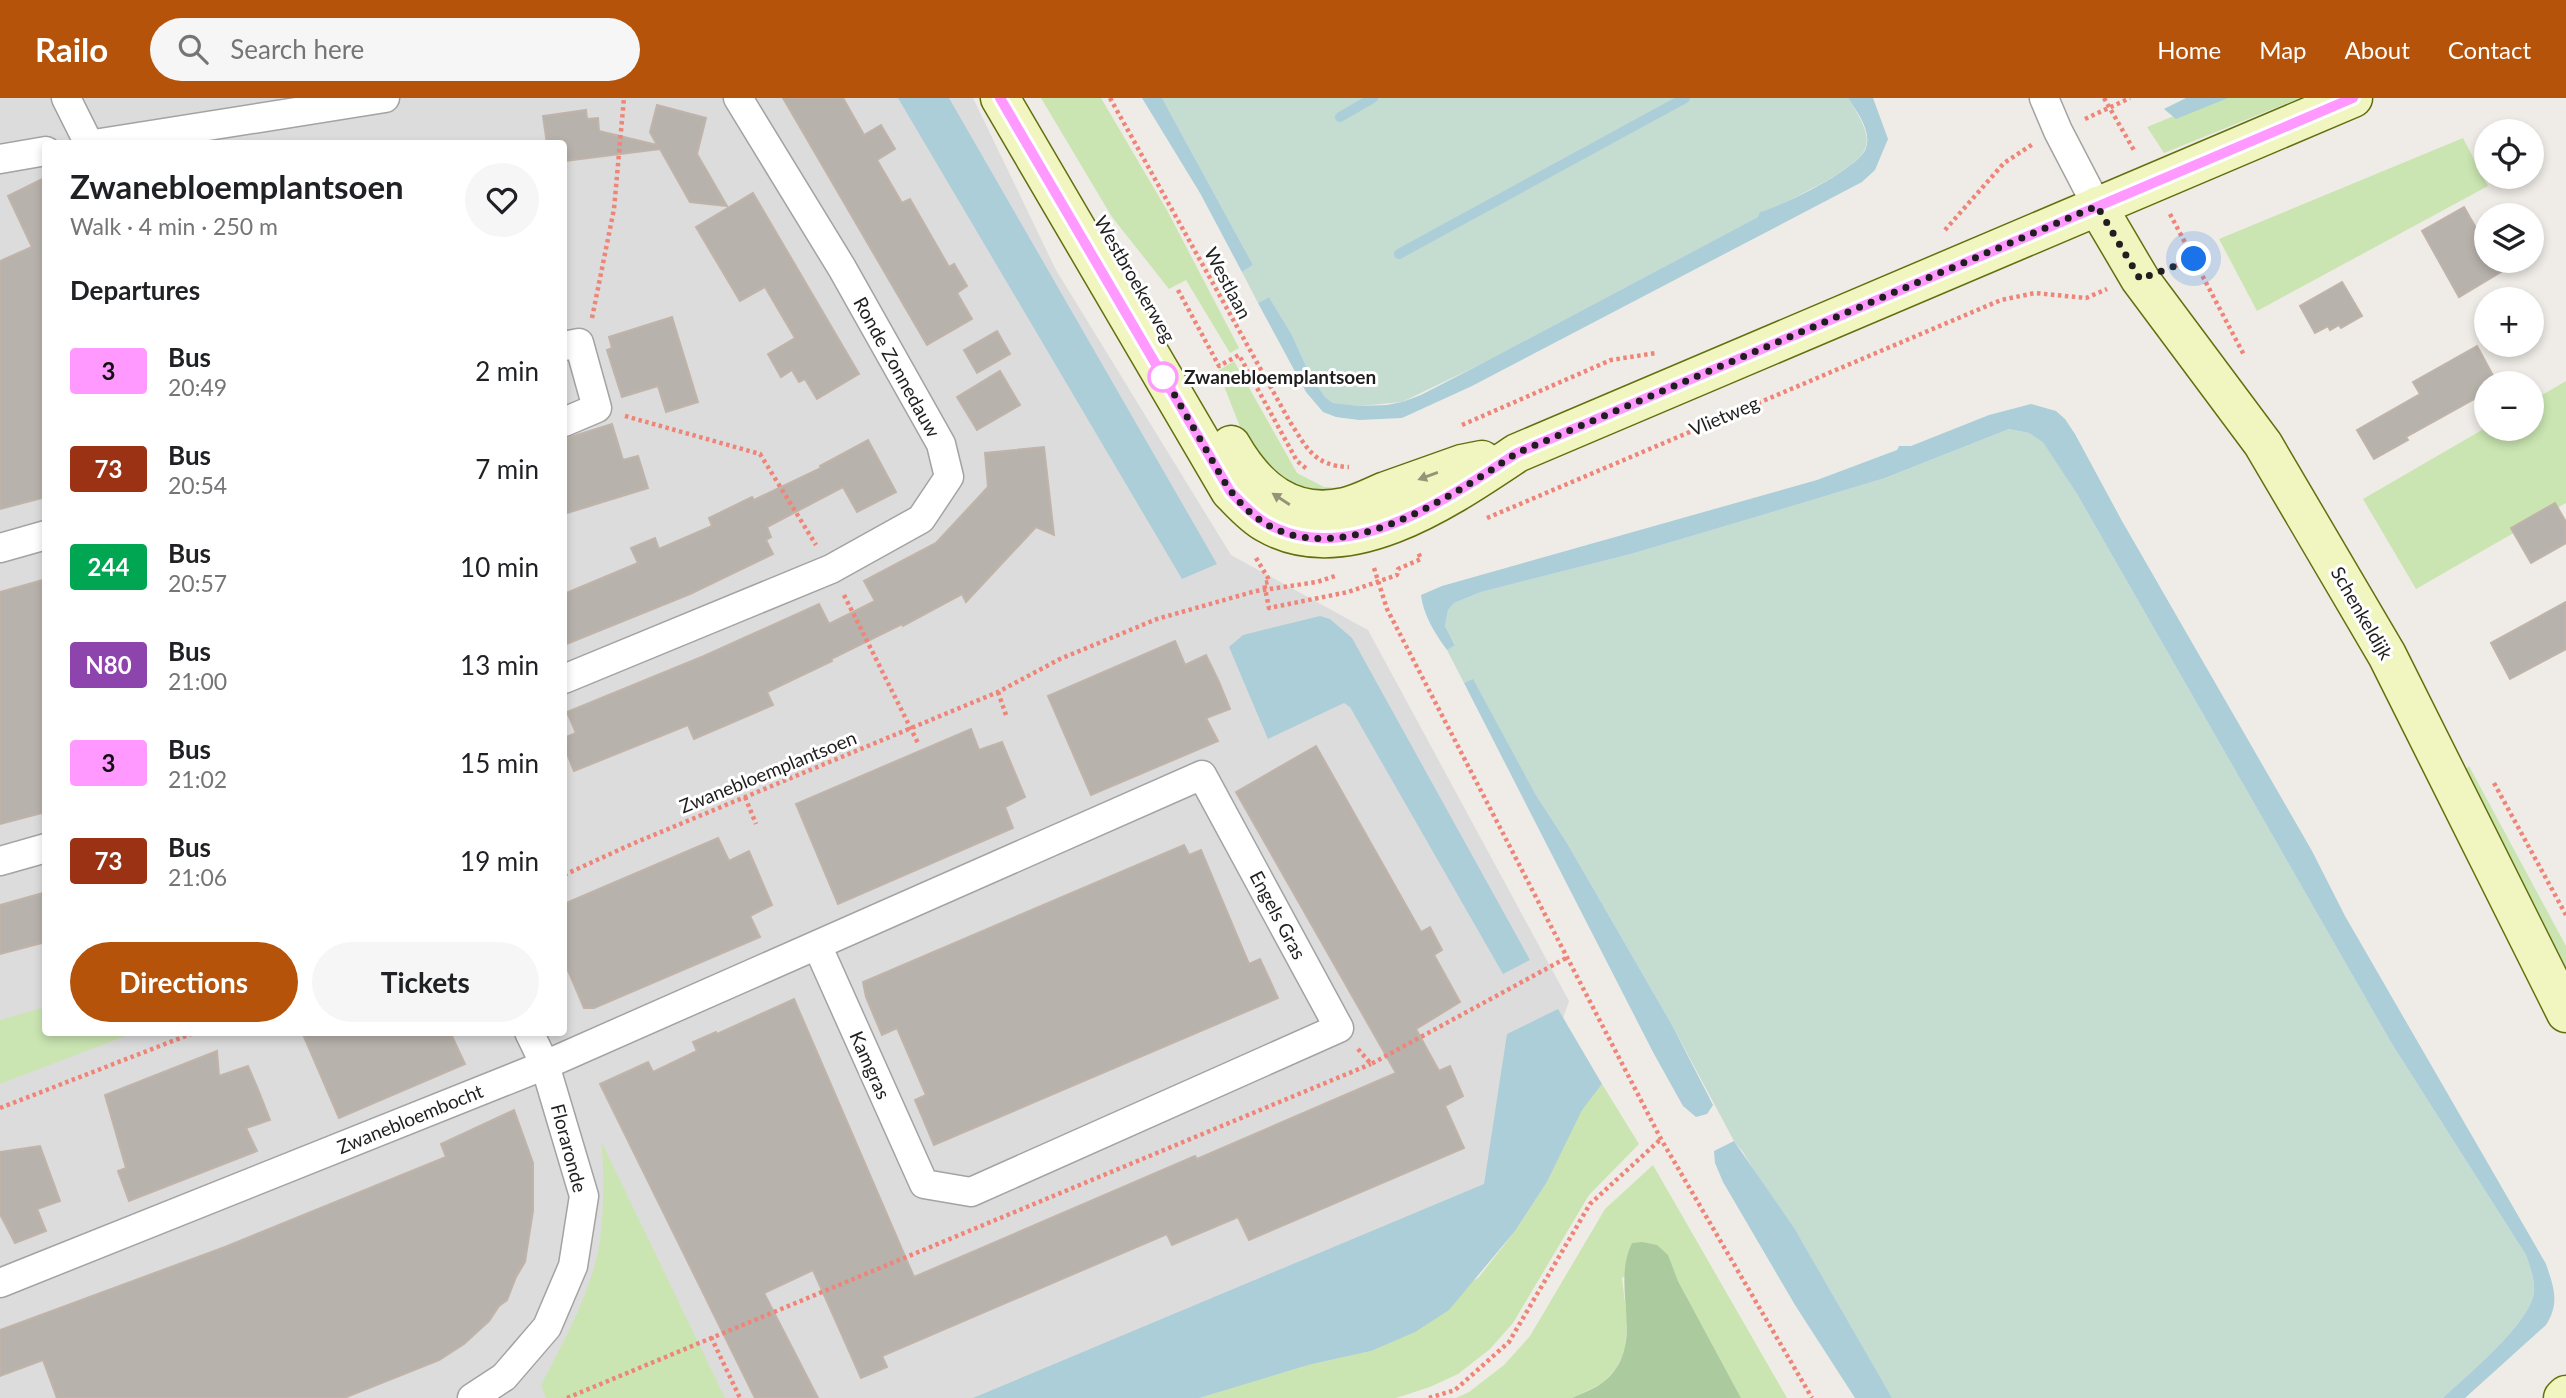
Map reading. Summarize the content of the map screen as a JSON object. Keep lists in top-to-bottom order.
{
  "streets": {
    "main road": ["Westbroekerweg", "Schenkeldijk"],
    "street": [
      "Ronde Zonnedauw",
      "Engels Gras",
      "Kamgras",
      "Zwanebloembocht",
      "Floraronde"
    ],
    "path": ["Westlaan", "Vlietweg", "Zwanebloemplantsoen"]
  },
  "crossings": [
    ["Vlietweg", "Schenkeldijk"],
    ["Engels Gras", "Kamgras"],
    ["Engels Gras", "Zwanebloembocht"],
    ["Kamgras", "Zwanebloembocht"],
    ["Zwanebloembocht", "Floraronde"]
  ],
  "places": ["Zwanebloemplantsoen"],
  "lines": ["bus line 3"],
  "page": {
    "header": "Railo",
    "search": "Search here",
    "nav": [
      "Home",
      "Map",
      "About",
      "Contact"
    ],
    "map_buttons": ["+", "−"],
    "heading": [
      ["Zwanebloemplantsoen", "Walk · 4 min · 250 m"],
      "Departures"
    ],
    "list": [
      {
        "mark": "3",
        "name": "Bus",
        "note": "20:49",
        "value": "2 min"
      },
      {
        "mark": "73",
        "name": "Bus",
        "note": "20:54",
        "value": "7 min"
      },
      {
        "mark": "244",
        "name": "Bus",
        "note": "20:57",
        "value": "10 min"
      },
      {
        "mark": "N80",
        "name": "Bus",
        "note": "21:00",
        "value": "13 min"
      },
      {
        "mark": "3",
        "name": "Bus",
        "note": "21:02",
        "value": "15 min"
      },
      {
        "mark": "73",
        "name": "Bus",
        "note": "21:06",
        "value": "19 min"
      }
    ],
    "buttons": ["Directions", "Tickets"]
  }
}
